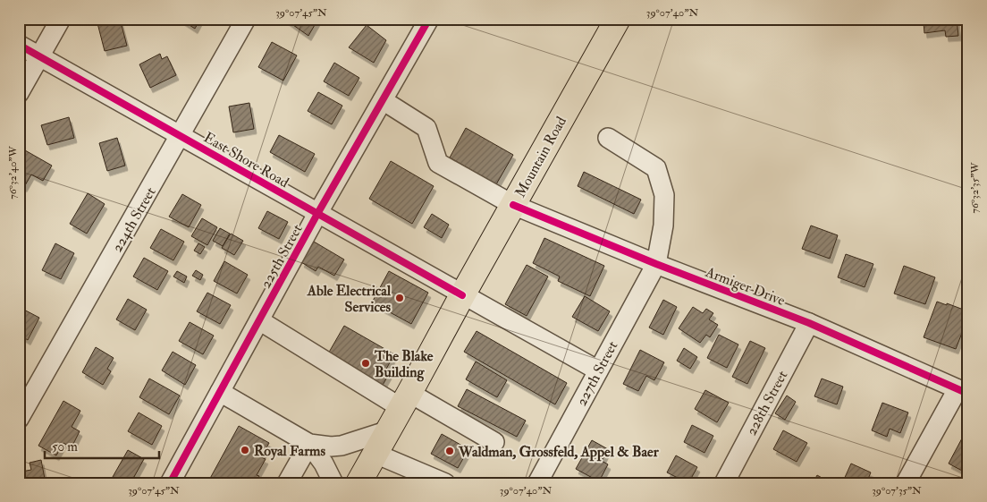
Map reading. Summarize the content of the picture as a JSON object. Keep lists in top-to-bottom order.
{
  "streets": {
    "main road": ["Mountain Road"],
    "street": [
      "East Shore Road",
      "224th Street",
      "225th Street",
      "Armiger Drive",
      "227th Street",
      "228th Street"
    ]
  },
  "crossings": [
    ["Mountain Road", "East Shore Road"],
    ["Mountain Road", "Armiger Drive"],
    ["East Shore Road", "224th Street"],
    ["East Shore Road", "225th Street"],
    ["East Shore Road", "227th Street"],
    ["225th Street", "Armiger Drive"],
    ["Armiger Drive", "227th Street"],
    ["Armiger Drive", "228th Street"]
  ],
  "places": [
    "Able Electrical Services",
    "The Blake Building",
    "Royal Farms",
    "Waldman, Grossfeld, Appel & Baer"
  ],
  "scale_bar": "50 m",
  "coordinates": [
    "39°07'45\"N",
    "39°07'40\"N",
    "76°32'40\"W",
    "76°32'35\"W",
    "39°07'35\"N"
  ]
}
